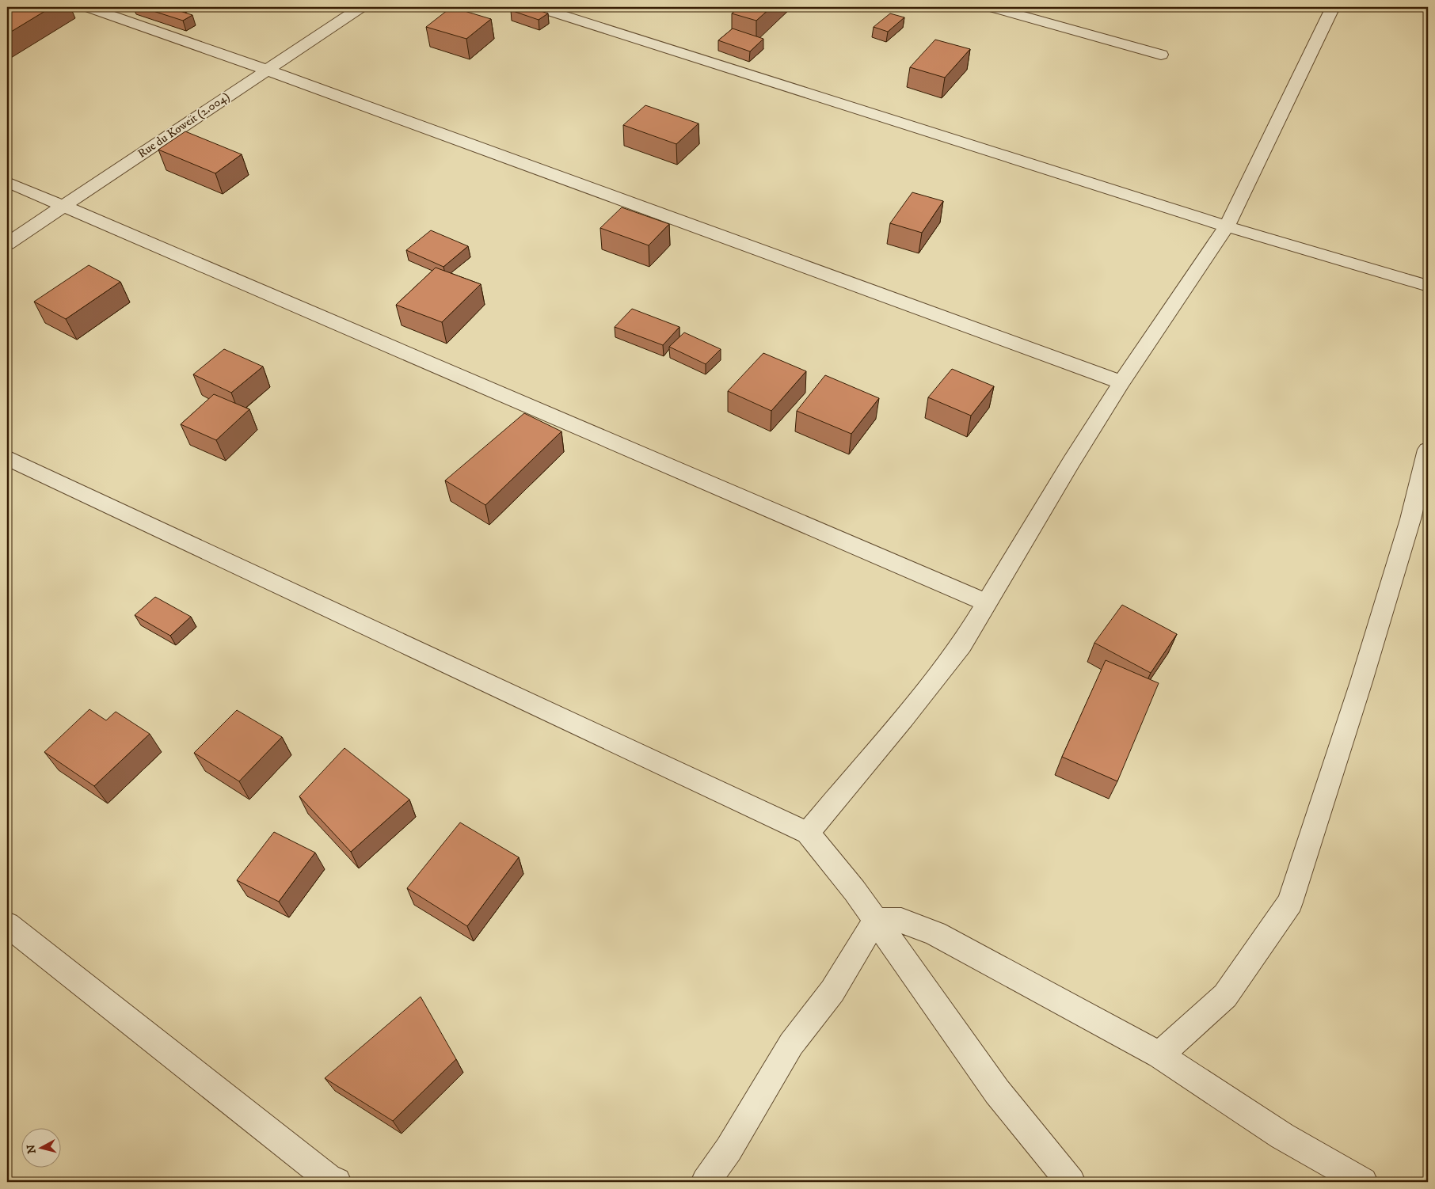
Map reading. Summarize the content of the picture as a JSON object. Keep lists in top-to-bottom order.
{
  "streets": {
    "street": ["Rue du Koweït (2.004)"]
  },
  "north": "left"
}
